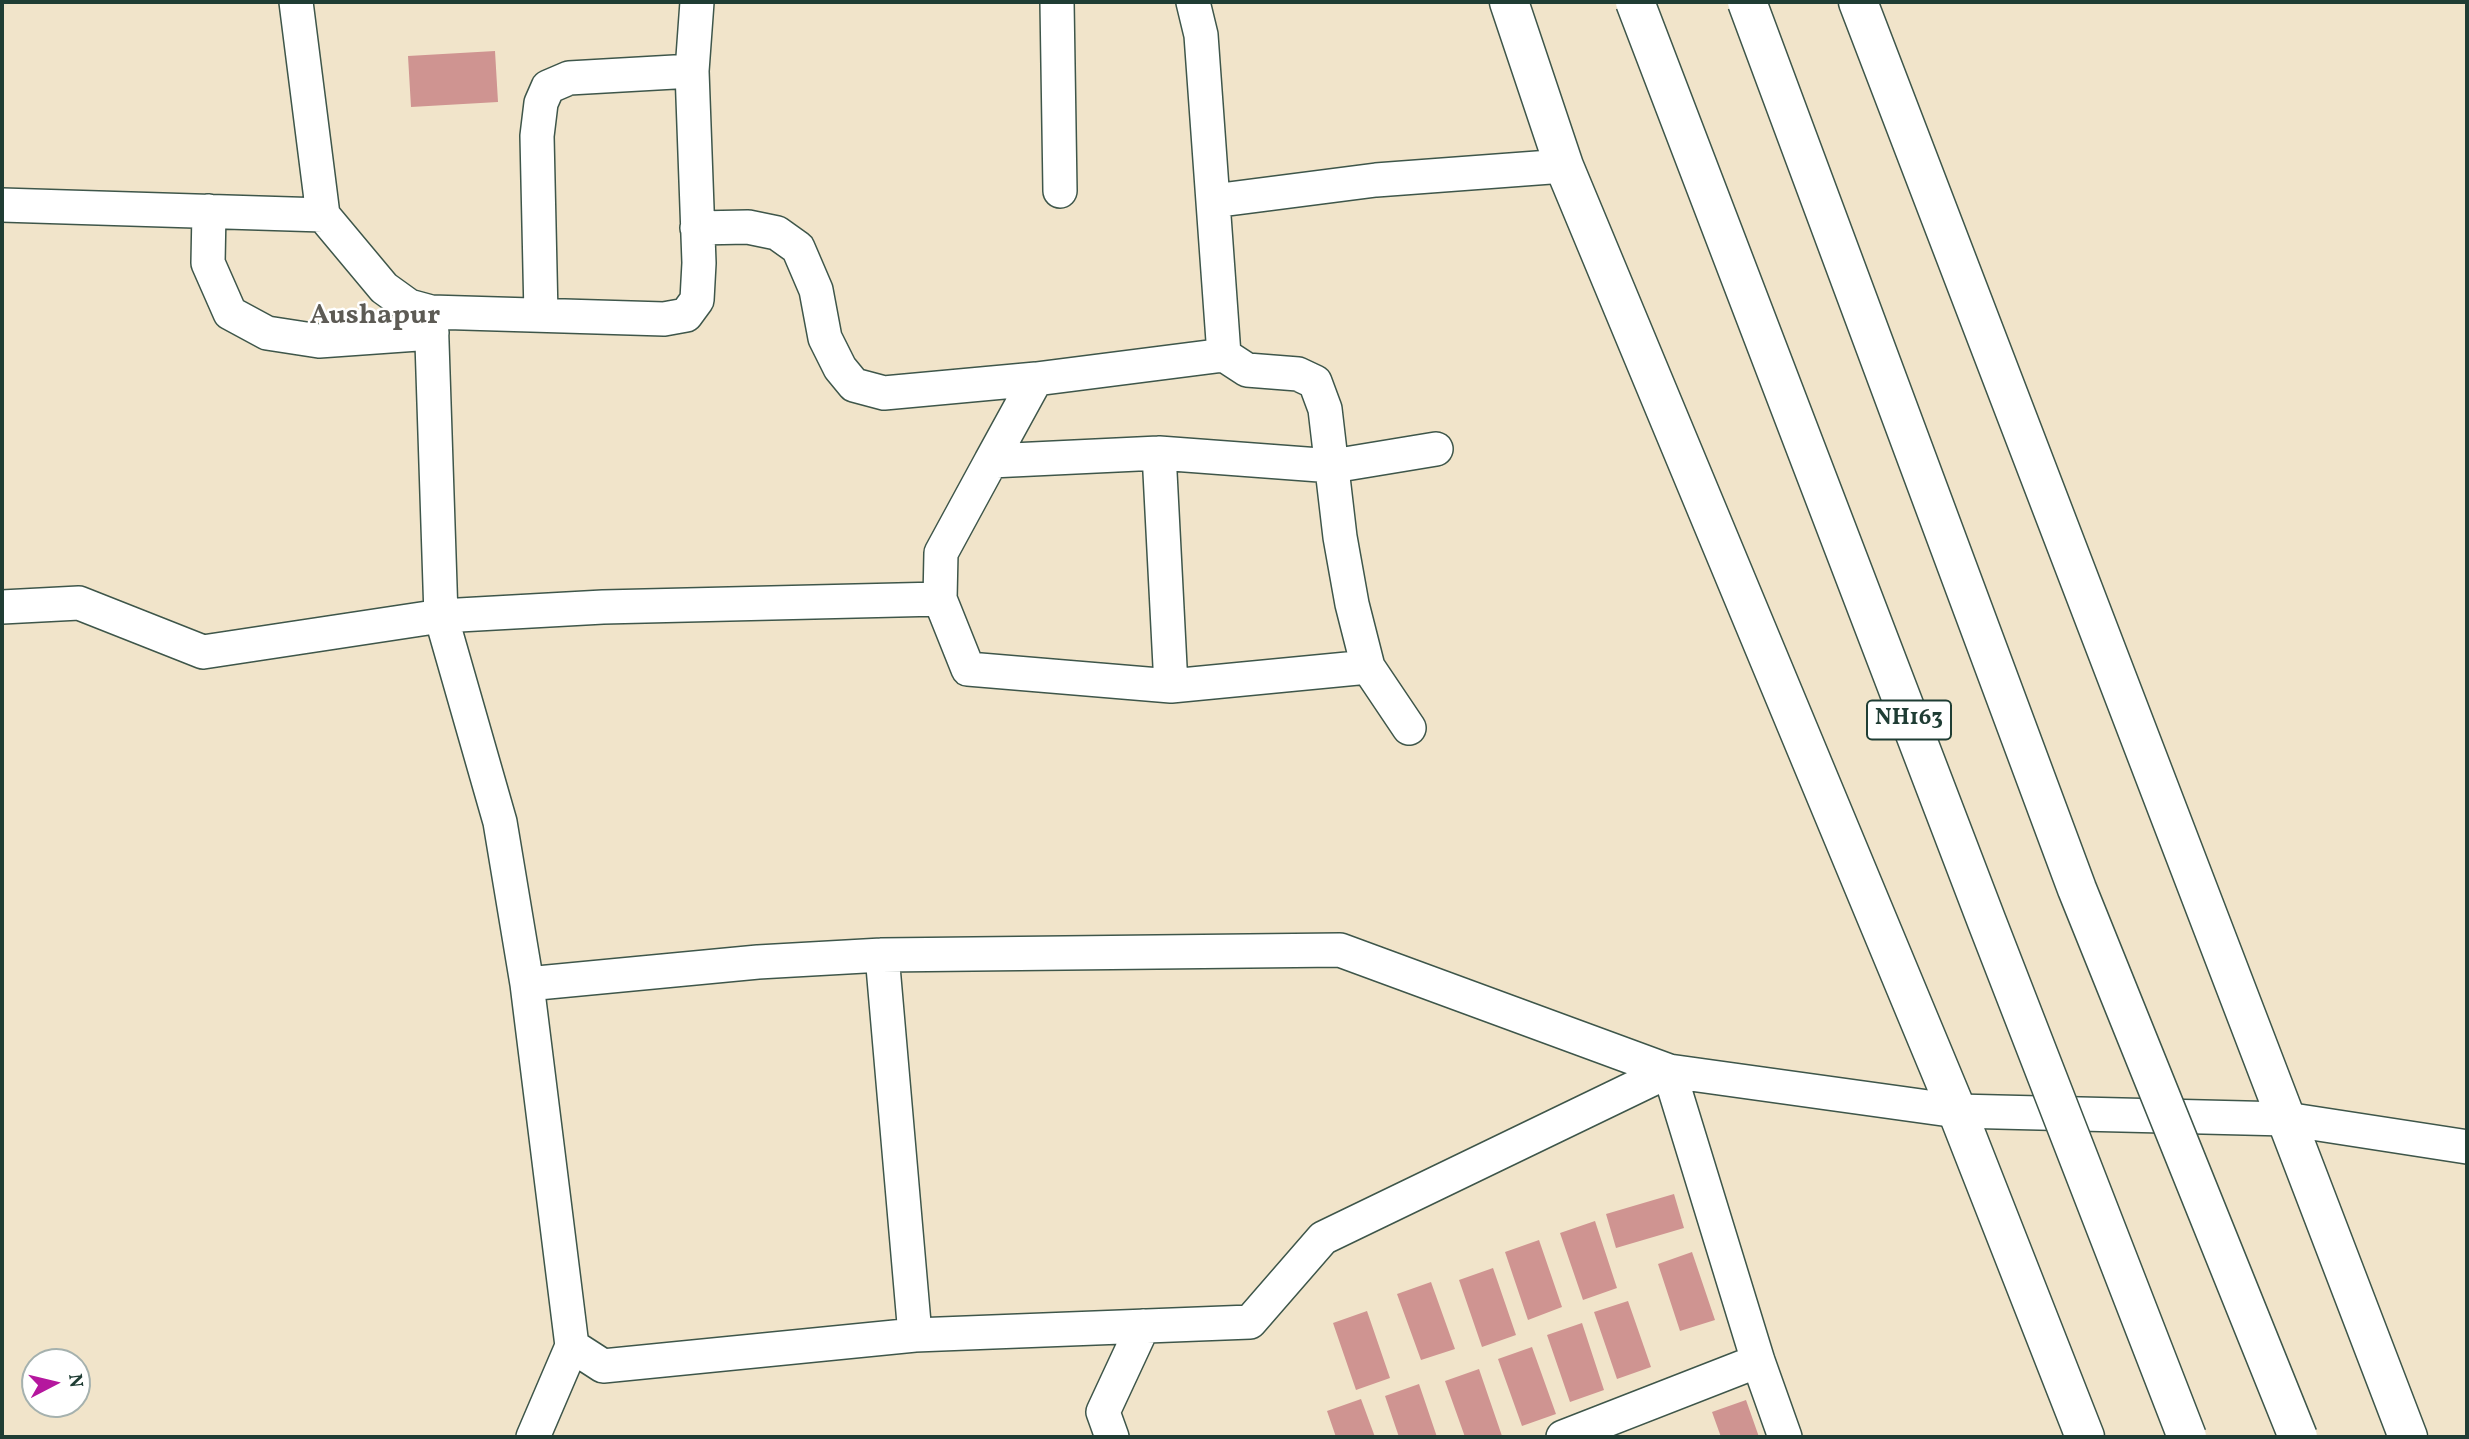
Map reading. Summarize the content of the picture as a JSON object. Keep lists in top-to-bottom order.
{
  "streets": {
    "main road": ["NH163"]
  },
  "districts": ["Aushapur"],
  "north": "right"
}
